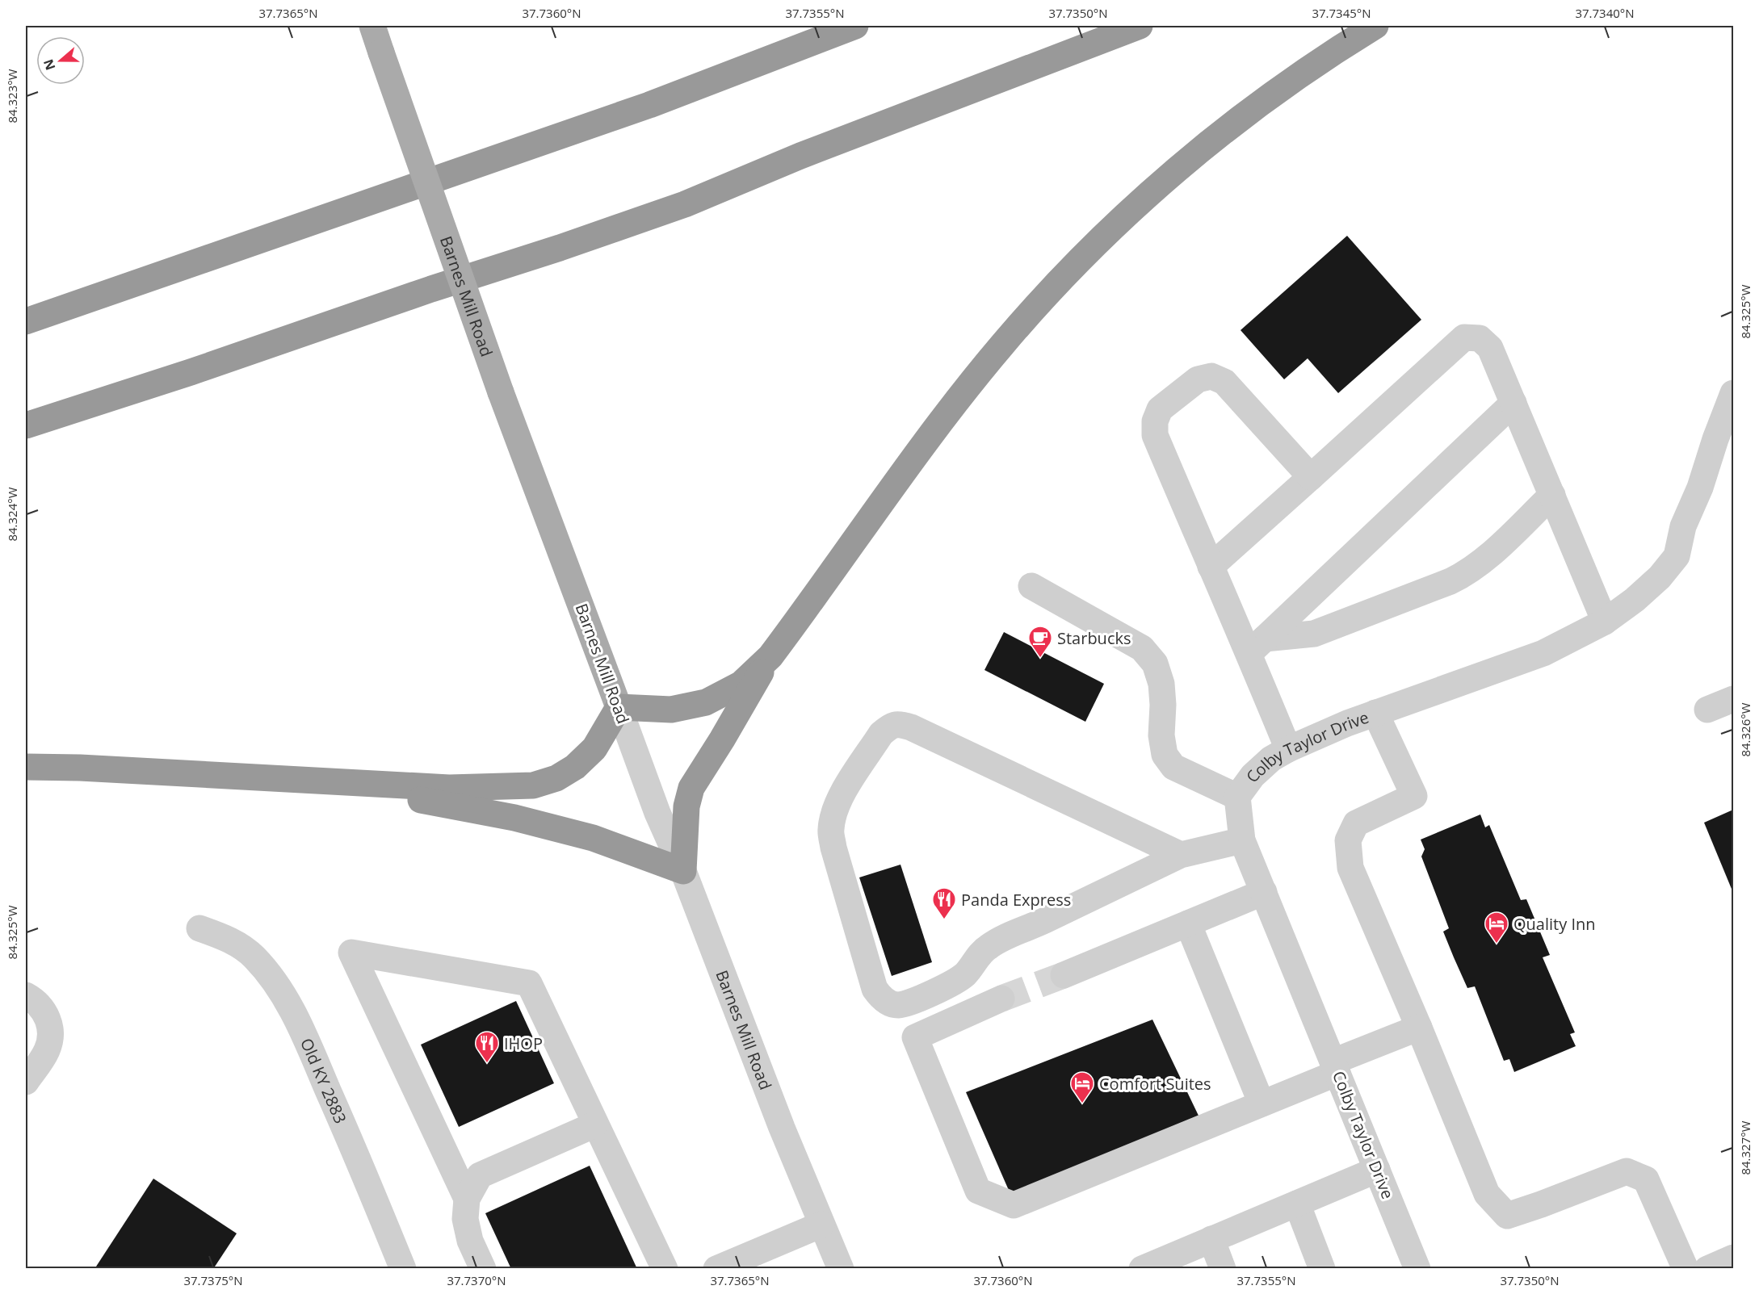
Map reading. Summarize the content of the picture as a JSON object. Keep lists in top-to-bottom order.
{
  "streets": {
    "main road": ["Barnes Mill Road"],
    "street": ["Colby Taylor Drive", "Old KY 2883"]
  },
  "places": {
    "cafe": ["Starbucks"],
    "restaurant": ["Panda Express", "IHOP"],
    "hotel": ["Quality Inn", "Comfort Suites"]
  },
  "north": "left",
  "coordinates": [
    "37.7365°N",
    "37.7360°N",
    "37.7355°N",
    "37.7350°N",
    "37.7345°N",
    "37.7340°N",
    "84.323°W",
    "84.325°W",
    "84.324°W",
    "84.326°W",
    "84.327°W",
    "37.7375°N",
    "37.7370°N"
  ]
}
